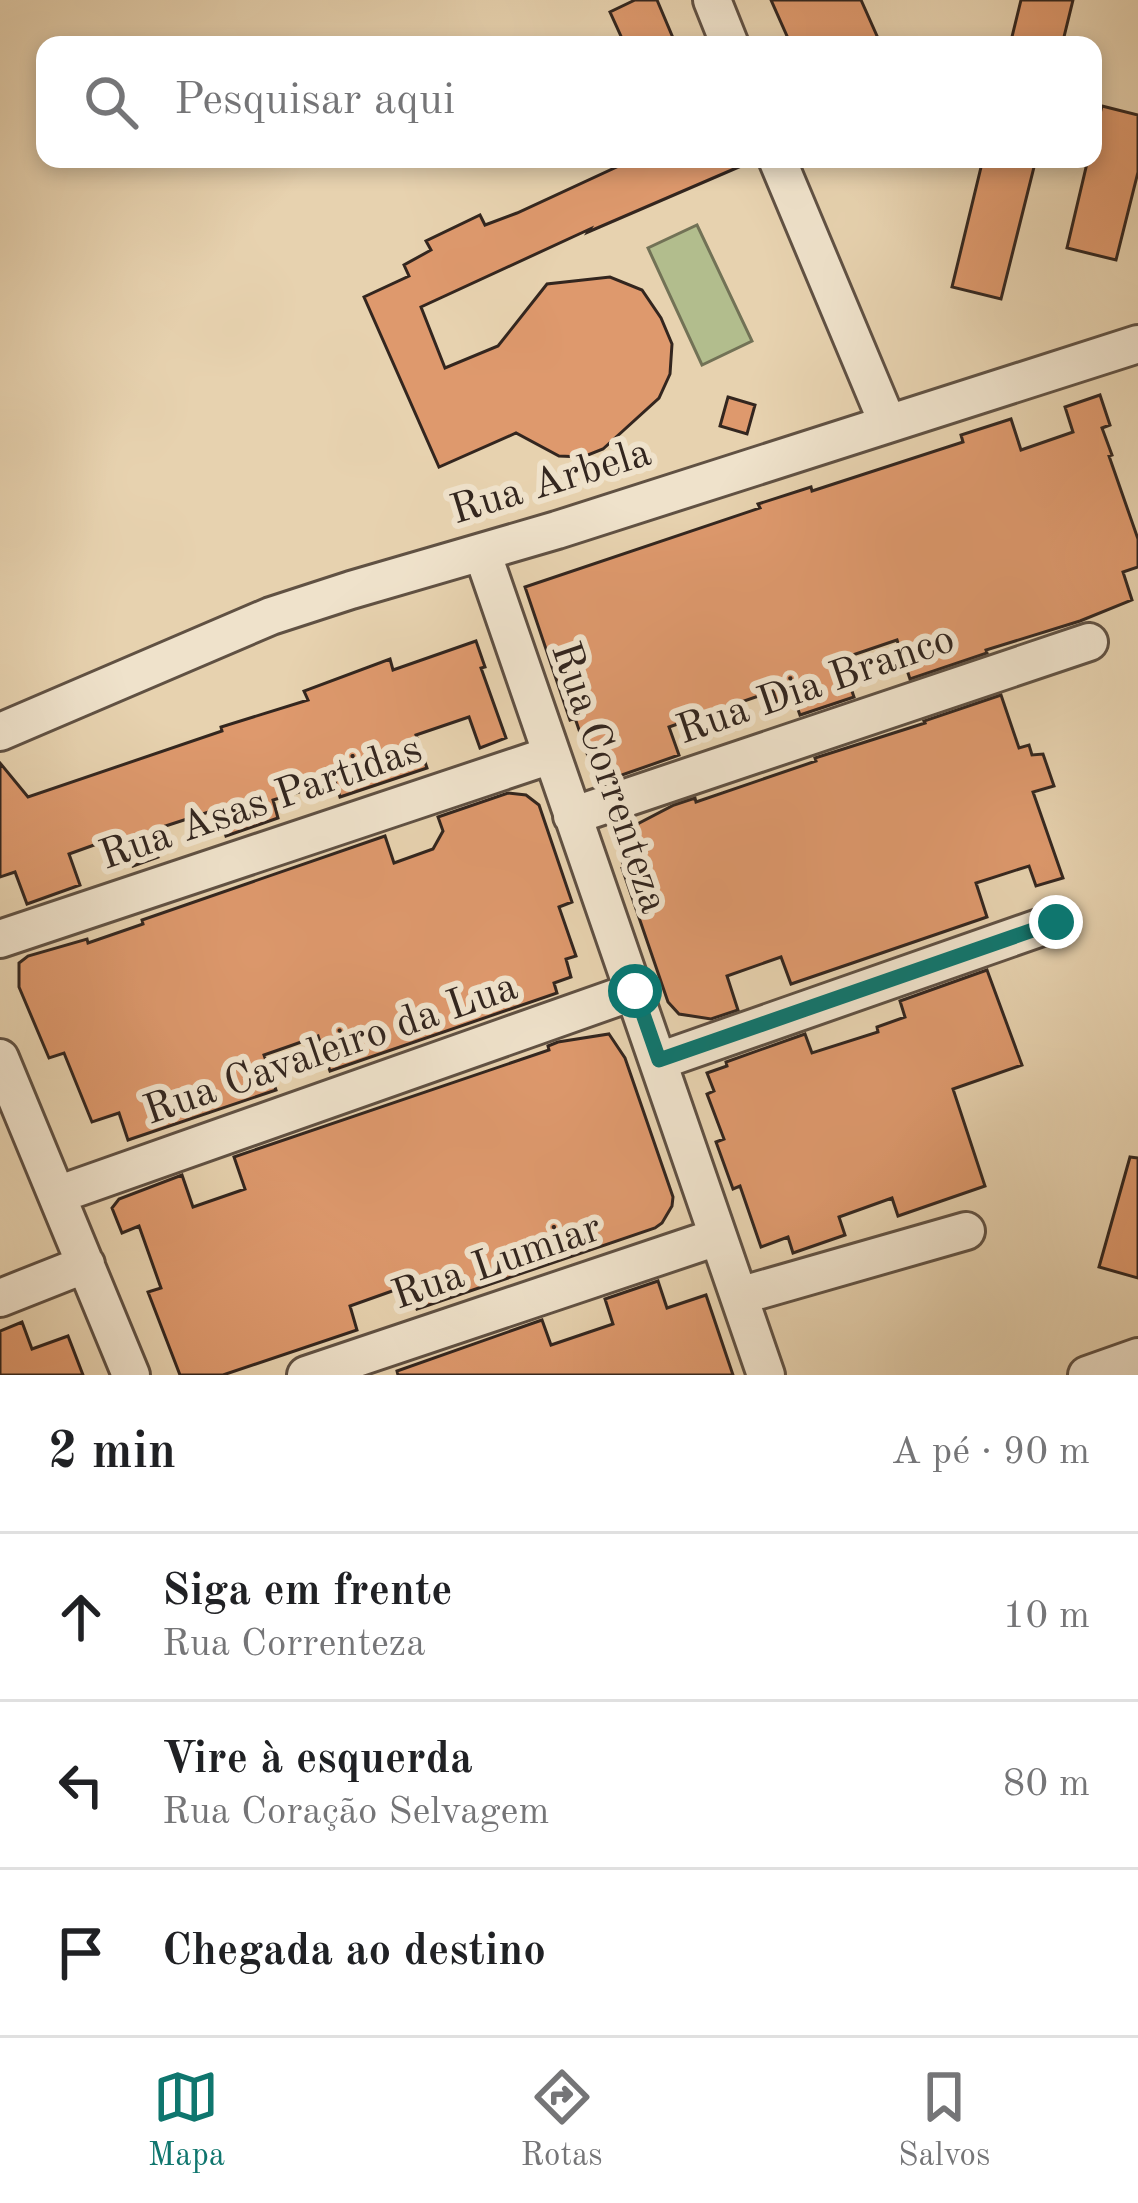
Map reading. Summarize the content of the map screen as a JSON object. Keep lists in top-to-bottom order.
{
  "streets": {
    "street": [
      "Rua Arbela",
      "Rua Dia Branco",
      "Rua Correnteza",
      "Rua Asas Partidas",
      "Rua Cavaleiro da Lua",
      "Rua Lumiar"
    ]
  },
  "crossings": [
    ["Rua Arbela", "Rua Correnteza"],
    ["Rua Dia Branco", "Rua Correnteza"],
    ["Rua Correnteza", "Rua Asas Partidas"],
    ["Rua Correnteza", "Rua Cavaleiro da Lua"],
    ["Rua Correnteza", "Rua Lumiar"]
  ],
  "page": {
    "search": "Pesquisar aqui",
    "heading": ["2 min", "A pé · 90 m"],
    "list": [
      ["Siga em frente", "Rua Correnteza", "10 m"],
      ["Vire à esquerda", "Rua Coração Selvagem", "80 m"],
      "Chegada ao destino"
    ],
    "nav": ["Mapa", "Rotas", "Salvos"]
  }
}
